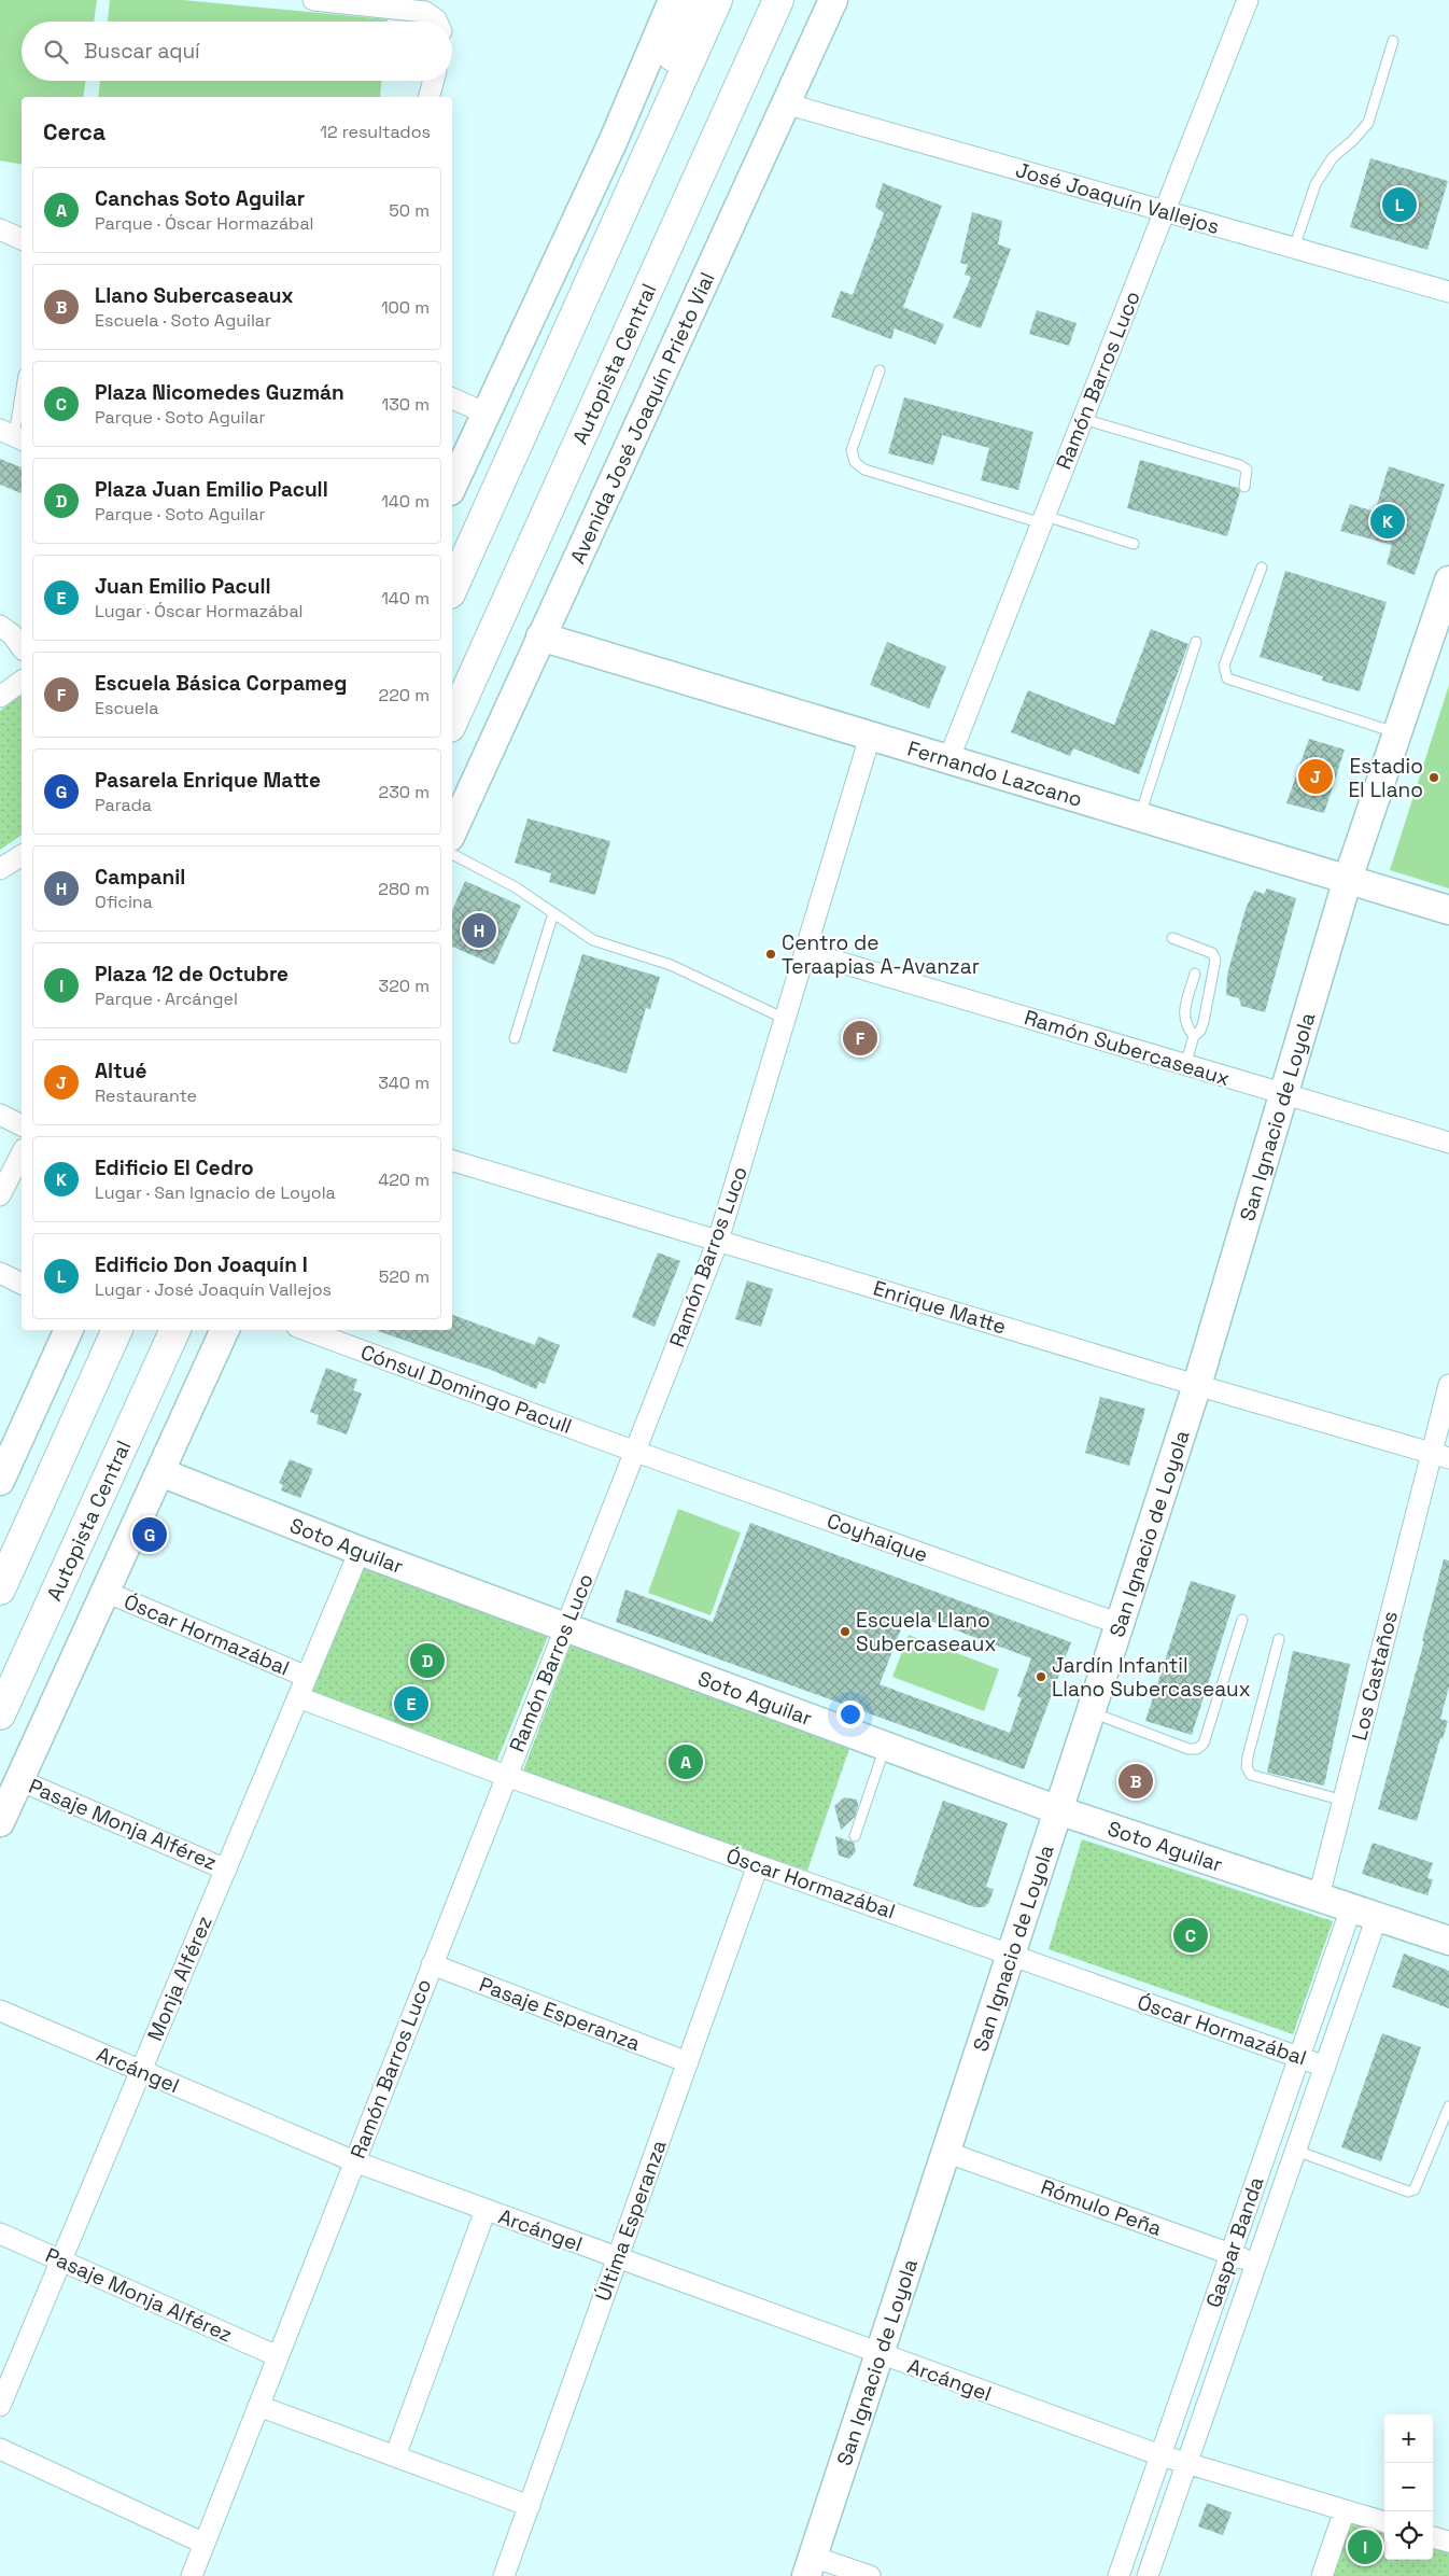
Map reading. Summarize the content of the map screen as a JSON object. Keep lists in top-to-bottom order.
{
  "streets": {
    "highway": ["Autopista Central"],
    "street": [
      "José Joaquín Vallejos",
      "Ramón Barros Luco",
      "Avenida José Joaquín Prieto Vial",
      "Fernando Lazcano",
      "Ramón Subercaseaux",
      "San Ignacio de Loyola",
      "Enrique Matte",
      "Cónsul Domingo Pacull",
      "Coyhaique",
      "Soto Aguilar",
      "Óscar Hormazábal",
      "Los Castaños",
      "Pasaje Monja Alférez",
      "Monja Alférez",
      "Pasaje Esperanza",
      "Arcángel",
      "Rómulo Peña",
      "Última Esperanza",
      "Gaspar Banda"
    ]
  },
  "crossings": [
    ["José Joaquín Vallejos", "Ramón Barros Luco"],
    ["José Joaquín Vallejos", "Avenida José Joaquín Prieto Vial"],
    ["Ramón Barros Luco", "Fernando Lazcano"],
    ["Ramón Barros Luco", "Ramón Subercaseaux"],
    ["Ramón Barros Luco", "Enrique Matte"],
    ["Ramón Barros Luco", "Cónsul Domingo Pacull"],
    ["Ramón Barros Luco", "Coyhaique"],
    ["Ramón Barros Luco", "Soto Aguilar"],
    ["Ramón Barros Luco", "Óscar Hormazábal"],
    ["Ramón Barros Luco", "Pasaje Monja Alférez"],
    ["Ramón Barros Luco", "Pasaje Esperanza"],
    ["Ramón Barros Luco", "Arcángel"],
    ["Avenida José Joaquín Prieto Vial", "Fernando Lazcano"],
    ["Fernando Lazcano", "San Ignacio de Loyola"],
    ["Ramón Subercaseaux", "San Ignacio de Loyola"],
    ["San Ignacio de Loyola", "Enrique Matte"],
    ["San Ignacio de Loyola", "Coyhaique"],
    ["San Ignacio de Loyola", "Soto Aguilar"],
    ["San Ignacio de Loyola", "Óscar Hormazábal"],
    ["San Ignacio de Loyola", "Arcángel"],
    ["San Ignacio de Loyola", "Rómulo Peña"],
    ["Enrique Matte", "Los Castaños"],
    ["Cónsul Domingo Pacull", "Coyhaique"],
    ["Soto Aguilar", "Los Castaños"],
    ["Soto Aguilar", "Monja Alférez"],
    ["Soto Aguilar", "Gaspar Banda"],
    ["Óscar Hormazábal", "Monja Alférez"],
    ["Óscar Hormazábal", "Última Esperanza"],
    ["Óscar Hormazábal", "Gaspar Banda"],
    ["Pasaje Monja Alférez", "Monja Alférez"],
    ["Monja Alférez", "Arcángel"],
    ["Pasaje Esperanza", "Última Esperanza"],
    ["Arcángel", "Última Esperanza"],
    ["Arcángel", "Gaspar Banda"],
    ["Rómulo Peña", "Gaspar Banda"]
  ],
  "places": [
    "Estadio El Llano",
    "Centro de Teraapias A-Avanzar",
    "Escuela Llano Subercaseaux",
    "Jardín Infantil Llano Subercaseaux"
  ],
  "page": {
    "search": "Buscar aquí",
    "heading": ["Cerca", "12 resultados"],
    "list": [
      {
        "mark": "A",
        "name": "Canchas Soto Aguilar",
        "note": "Parque · Óscar Hormazábal",
        "value": "50 m"
      },
      {
        "mark": "B",
        "name": "Llano Subercaseaux",
        "note": "Escuela · Soto Aguilar",
        "value": "100 m"
      },
      {
        "mark": "C",
        "name": "Plaza Nicomedes Guzmán",
        "note": "Parque · Soto Aguilar",
        "value": "130 m"
      },
      {
        "mark": "D",
        "name": "Plaza Juan Emilio Pacull",
        "note": "Parque · Soto Aguilar",
        "value": "140 m"
      },
      {
        "mark": "E",
        "name": "Juan Emilio Pacull",
        "note": "Lugar · Óscar Hormazábal",
        "value": "140 m"
      },
      {
        "mark": "F",
        "name": "Escuela Básica Corpameg",
        "note": "Escuela",
        "value": "220 m"
      },
      {
        "mark": "G",
        "name": "Pasarela Enrique Matte",
        "note": "Parada",
        "value": "230 m"
      },
      {
        "mark": "H",
        "name": "Campanil",
        "note": "Oficina",
        "value": "280 m"
      },
      {
        "mark": "I",
        "name": "Plaza 12 de Octubre",
        "note": "Parque · Arcángel",
        "value": "320 m"
      },
      {
        "mark": "J",
        "name": "Altué",
        "note": "Restaurante",
        "value": "340 m"
      },
      {
        "mark": "K",
        "name": "Edificio El Cedro",
        "note": "Lugar · San Ignacio de Loyola",
        "value": "420 m"
      },
      {
        "mark": "L",
        "name": "Edificio Don Joaquín I",
        "note": "Lugar · José Joaquín Vallejos",
        "value": "520 m"
      }
    ],
    "pins": [
      "L",
      "K",
      "J",
      "H",
      "F",
      "G",
      "D",
      "E",
      "A",
      "B",
      "C",
      "I"
    ],
    "map_buttons": ["+", "−"]
  }
}
